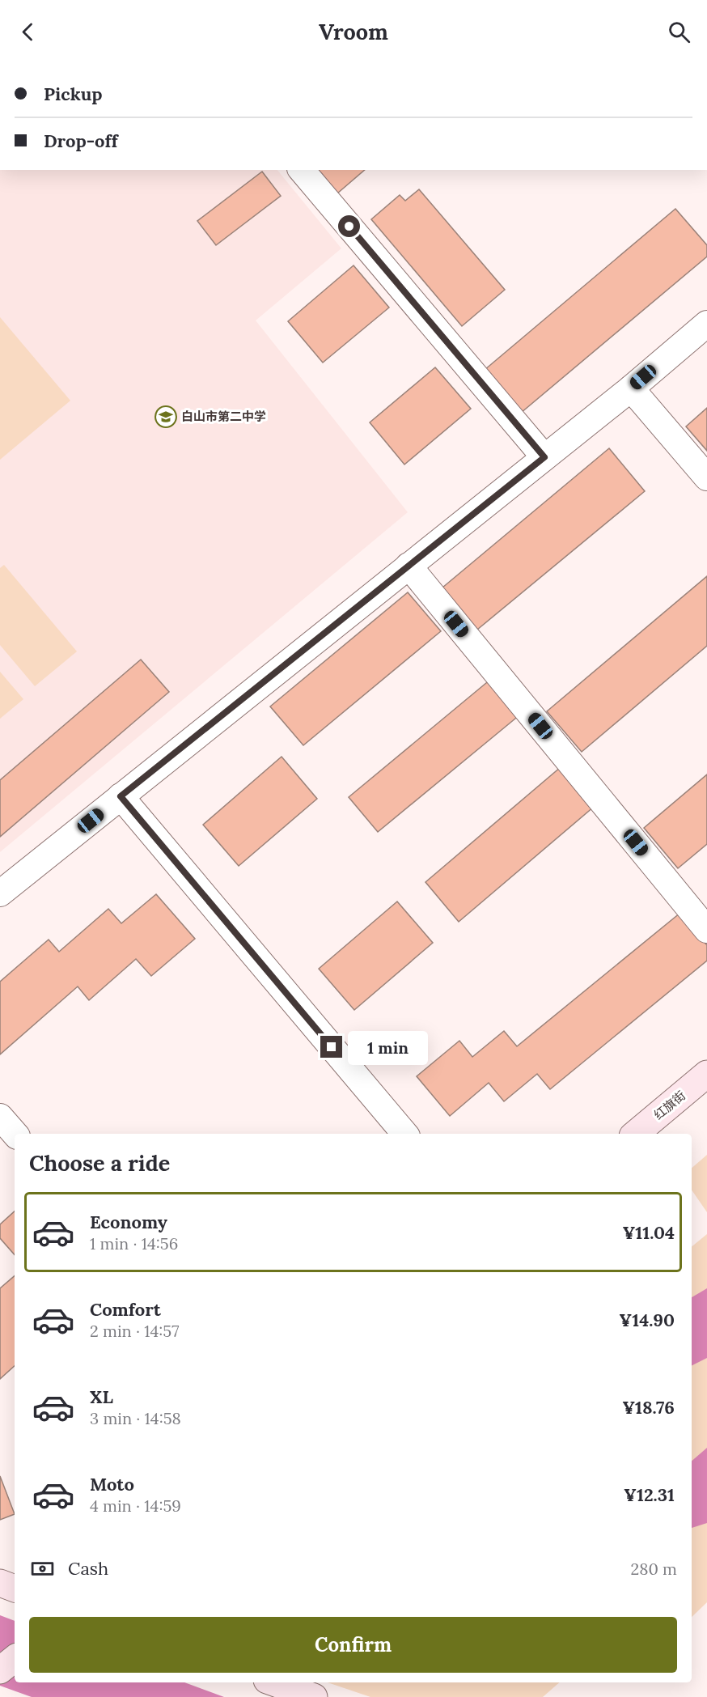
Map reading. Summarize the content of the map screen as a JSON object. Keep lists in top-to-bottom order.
{
  "streets": {
    "main road": ["红旗街"]
  },
  "places": {
    "school or university": ["白山市第二中学"]
  },
  "page": {
    "header": "Vroom",
    "banner": ["Pickup", "Drop-off"],
    "bubble": "1 min",
    "heading": "Choose a ride",
    "list": [
      {
        "name": "Economy",
        "note": "1 min · 14:56",
        "value": "¥11.04"
      },
      {
        "name": "Comfort",
        "note": "2 min · 14:57",
        "value": "¥14.90"
      },
      {
        "name": "XL",
        "note": "3 min · 14:58",
        "value": "¥18.76"
      },
      {
        "name": "Moto",
        "note": "4 min · 14:59",
        "value": "¥12.31"
      }
    ],
    "pay": ["Cash", "280 m"],
    "buttons": "Confirm"
  }
}
